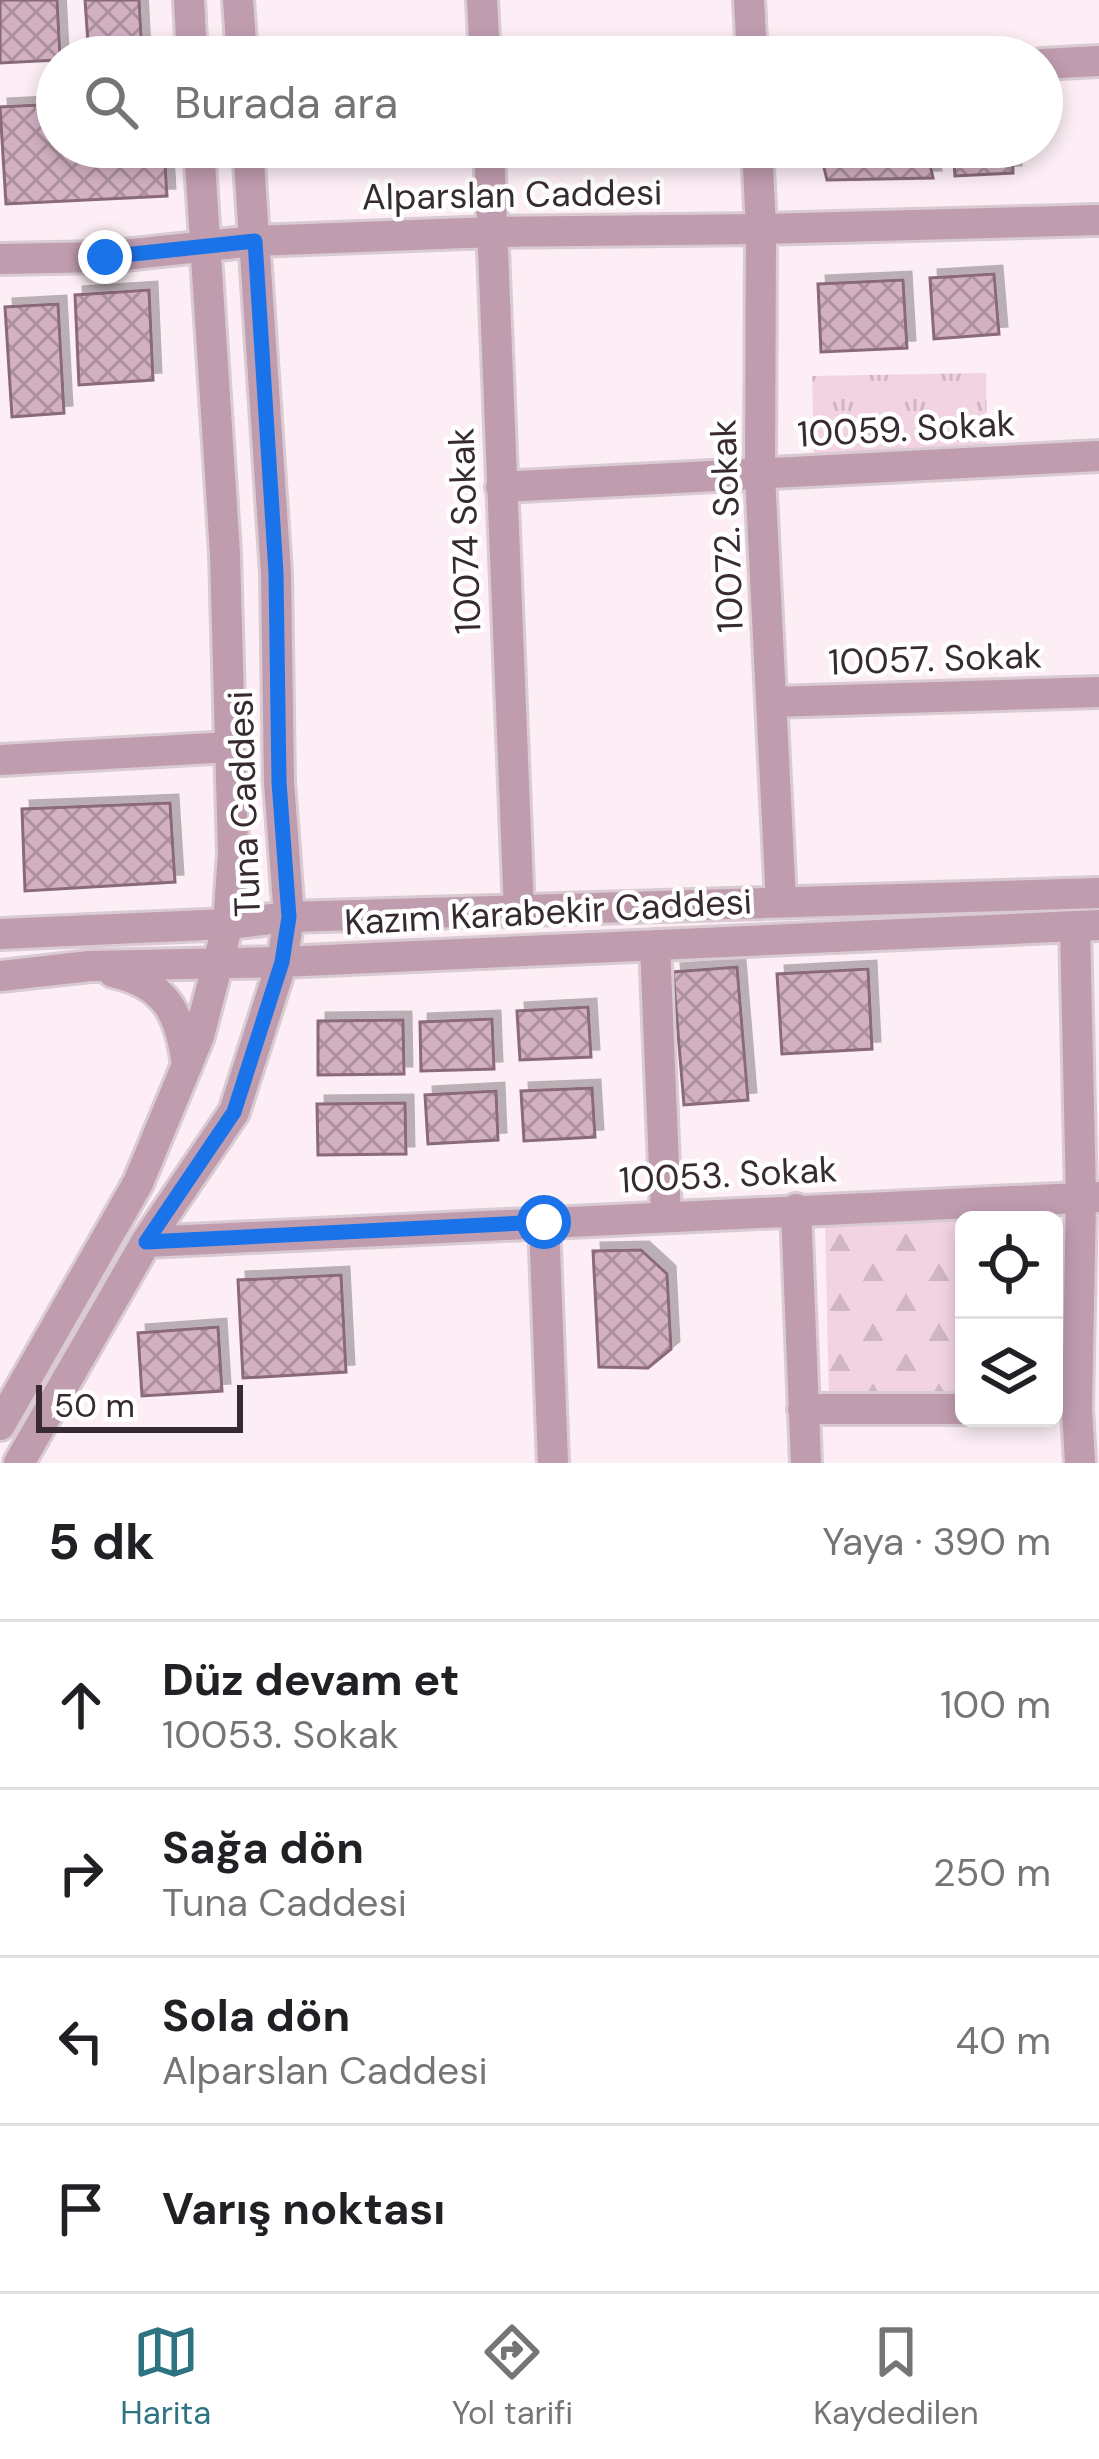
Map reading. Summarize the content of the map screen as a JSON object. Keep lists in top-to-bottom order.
{
  "streets": {
    "street": [
      "Alparslan Caddesi",
      "10059. Sokak",
      "10072. Sokak",
      "10074 Sokak",
      "10057. Sokak",
      "Tuna Caddesi",
      "Kazım Karabekir Caddesi",
      "10053. Sokak"
    ]
  },
  "crossings": [
    ["Alparslan Caddesi", "10072. Sokak"],
    ["Alparslan Caddesi", "10074 Sokak"],
    ["Alparslan Caddesi", "Tuna Caddesi"],
    ["10059. Sokak", "10072. Sokak"],
    ["10059. Sokak", "10074 Sokak"],
    ["10072. Sokak", "10057. Sokak"],
    ["10072. Sokak", "Kazım Karabekir Caddesi"],
    ["10074 Sokak", "Kazım Karabekir Caddesi"],
    ["Tuna Caddesi", "Kazım Karabekir Caddesi"],
    ["Tuna Caddesi", "10053. Sokak"]
  ],
  "scale_bar": "50 m",
  "page": {
    "search": "Burada ara",
    "scale": "50 m",
    "heading": ["5 dk", "Yaya · 390 m"],
    "list": [
      ["Düz devam et", "10053. Sokak", "100 m"],
      ["Sağa dön", "Tuna Caddesi", "250 m"],
      ["Sola dön", "Alparslan Caddesi", "40 m"],
      "Varış noktası"
    ],
    "nav": ["Harita", "Yol tarifi", "Kaydedilen"]
  }
}
